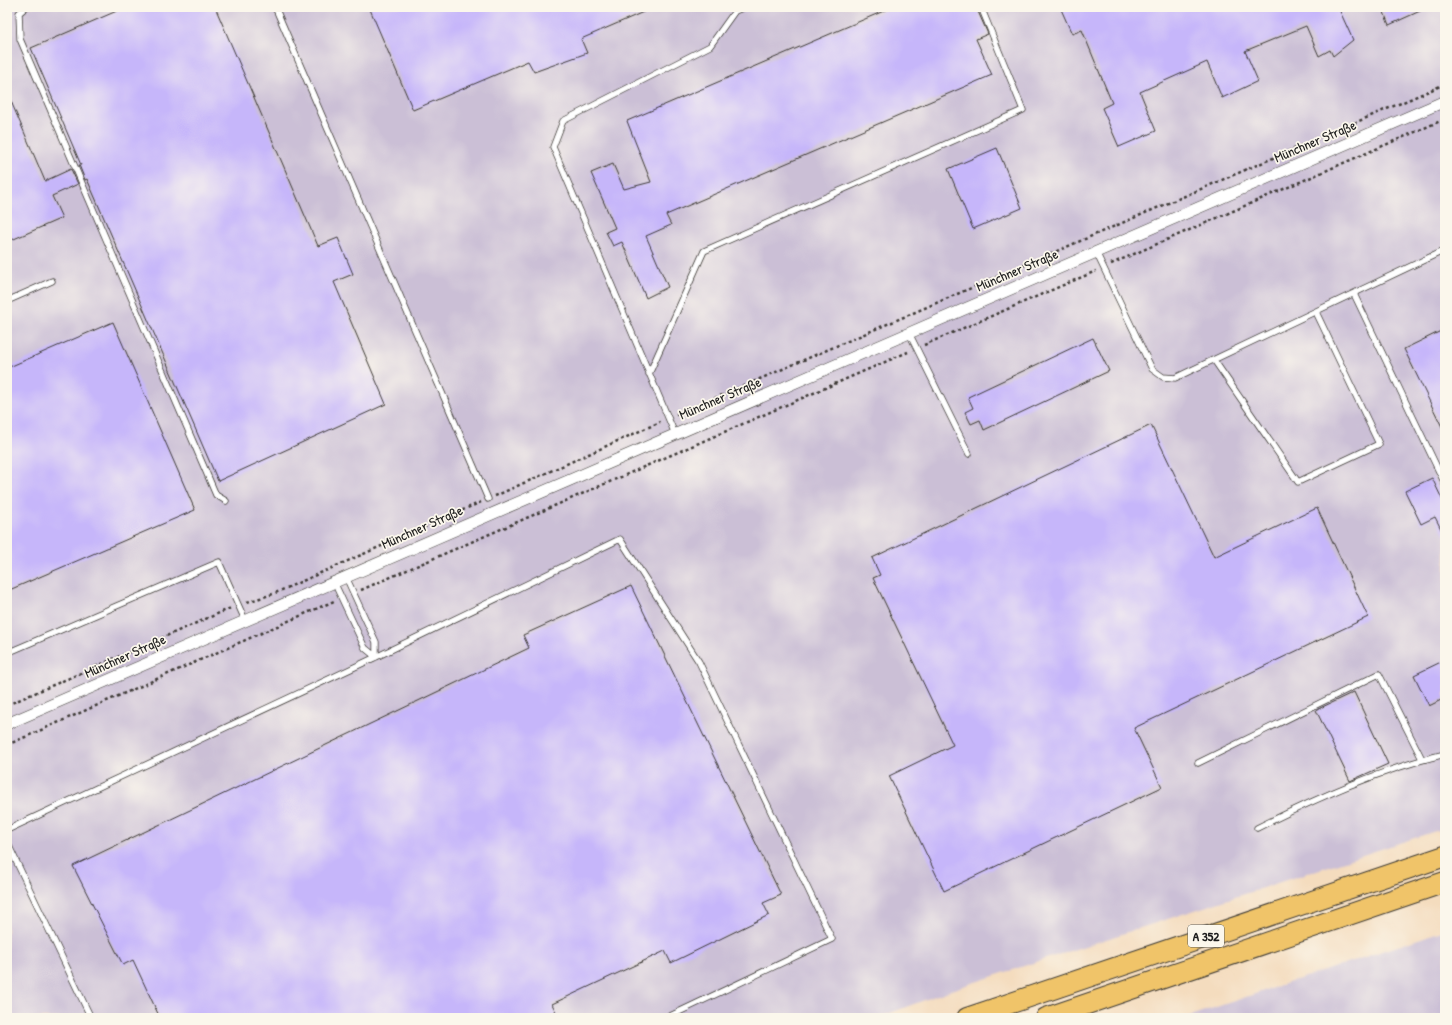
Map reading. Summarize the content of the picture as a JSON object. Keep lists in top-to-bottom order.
{
  "streets": {
    "highway": ["A 352"],
    "street": ["Münchner Straße"]
  }
}
